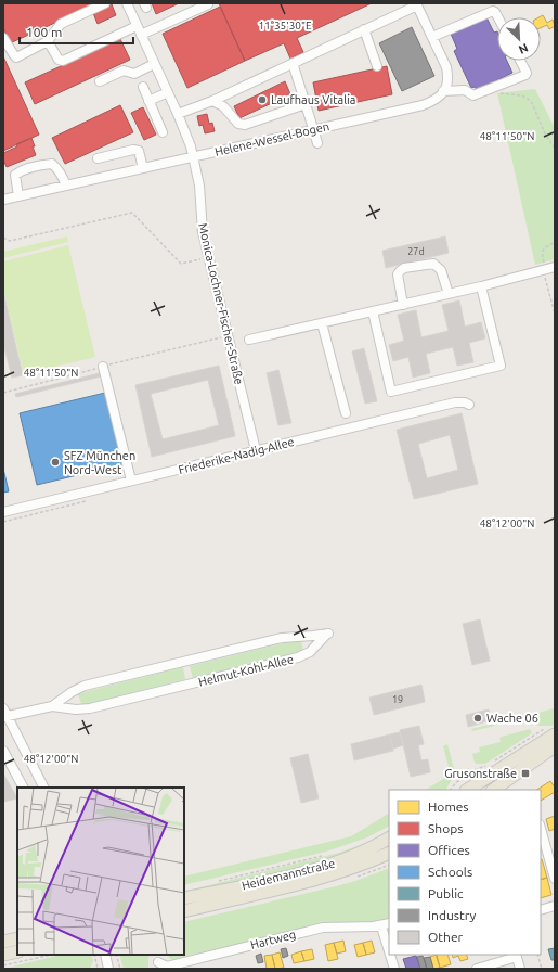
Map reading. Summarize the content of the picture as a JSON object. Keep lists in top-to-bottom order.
{
  "streets": {
    "main road": ["Heidemannstraße"],
    "street": [
      "Helene-Wessel-Bogen",
      "Monica-Lochner-Fischer-Straße",
      "Friederike-Nadig-Allee",
      "Helmut-Kohl-Allee",
      "Hartweg"
    ]
  },
  "crossings": [
    ["Helene-Wessel-Bogen", "Monica-Lochner-Fischer-Straße"],
    ["Monica-Lochner-Fischer-Straße", "Friederike-Nadig-Allee"]
  ],
  "places": {
    "other": ["Laufhaus Vitalia", "SFZ München Nord-West", "Wache 06"],
    "transit": ["Grusonstraße"]
  },
  "house_numbers": ["27d", "19"],
  "legend": [
    "Homes",
    "Shops",
    "Offices",
    "Schools",
    "Public",
    "Industry",
    "Other"
  ],
  "scale_bar": "100 m",
  "north": "bottom right",
  "coordinates": ["11°35'30\"E", "48°11'50\"N", "48°12'00\"N"]
}
